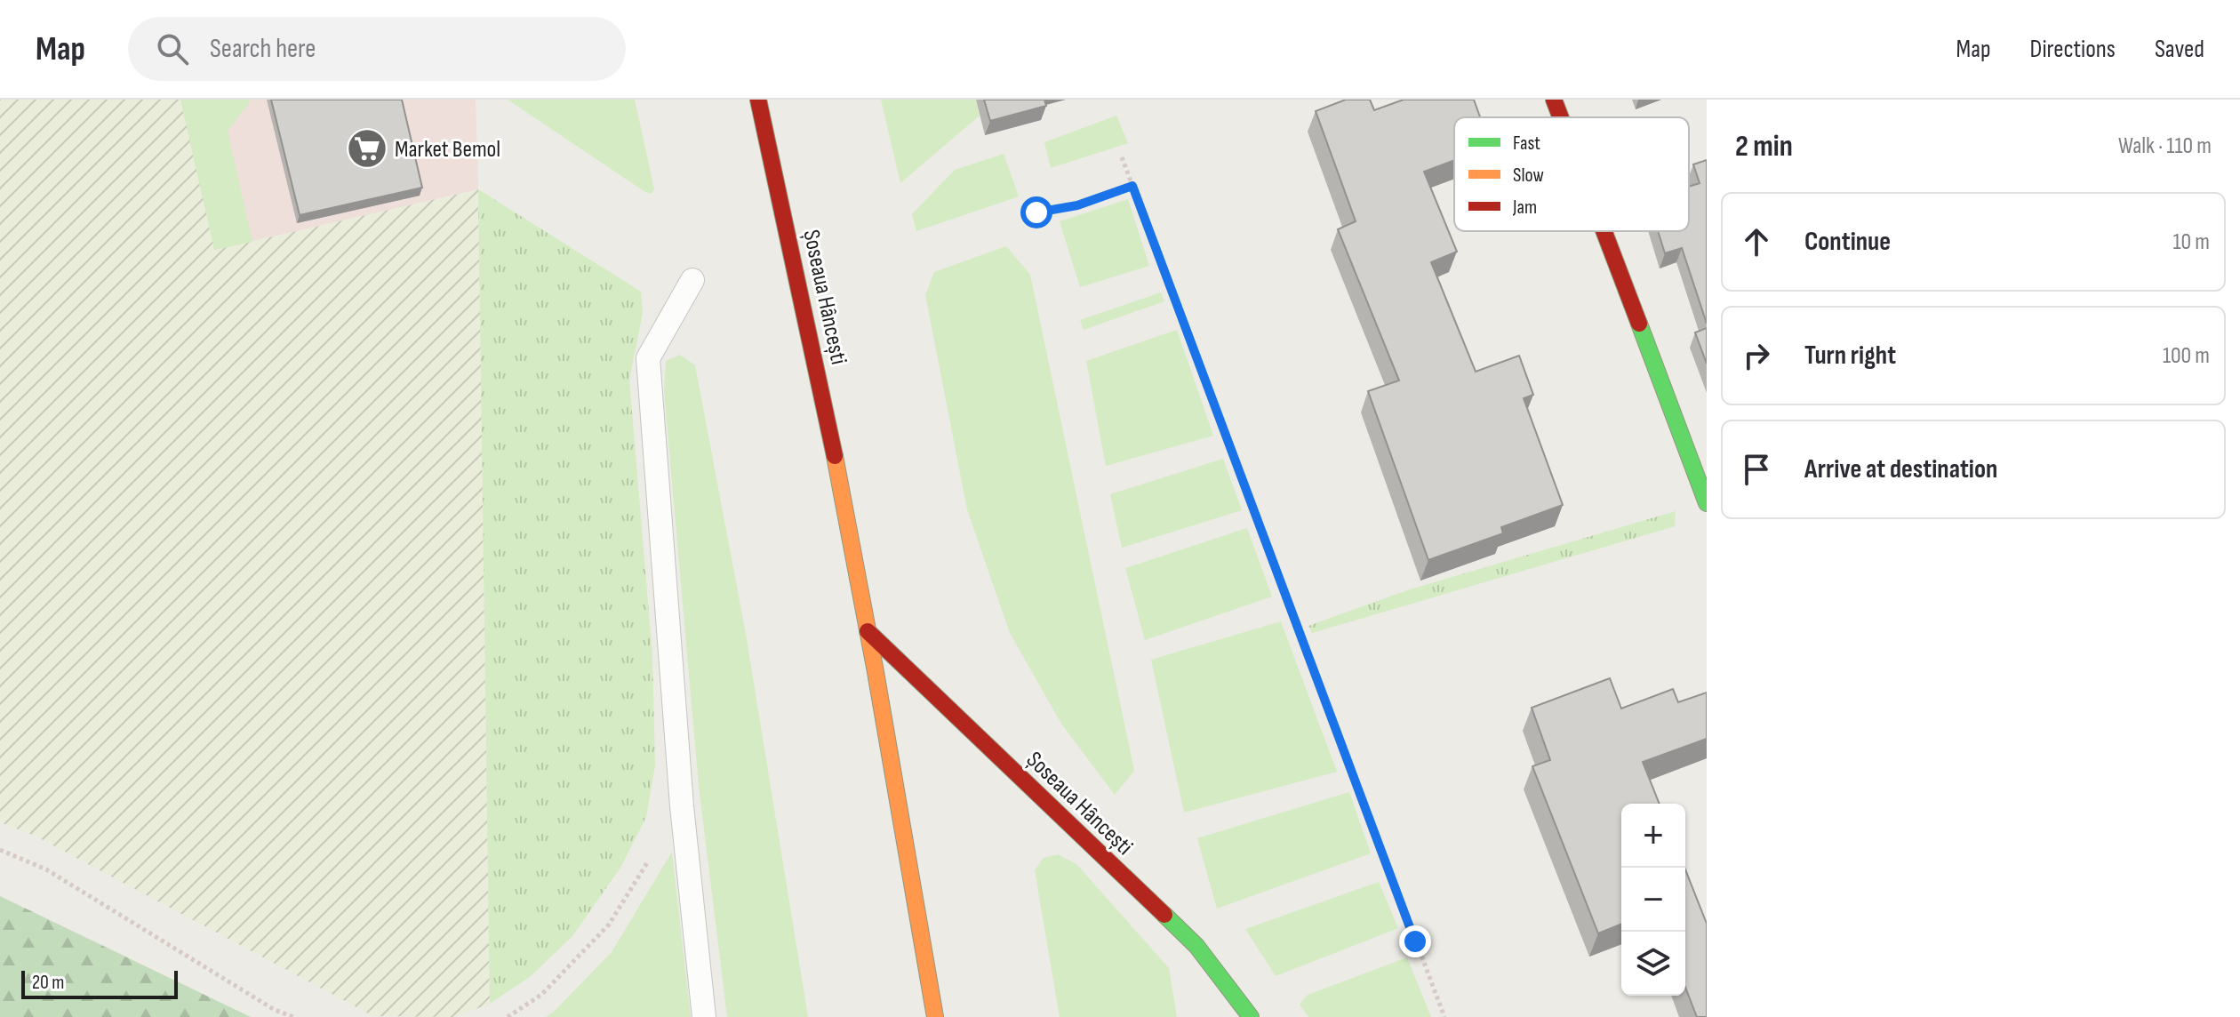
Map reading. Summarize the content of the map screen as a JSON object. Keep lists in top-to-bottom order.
{
  "streets": {
    "main road": ["Șoseaua Hâncești"]
  },
  "places": {
    "supermarket": ["Market Bemol"]
  },
  "legend": ["Fast", "Slow", "Jam"],
  "scale_bar": "20 m",
  "page": {
    "header": "Map",
    "search": "Search here",
    "nav": ["Map", "Directions", "Saved"],
    "heading": ["2 min", "Walk · 110 m"],
    "list": [
      ["Continue", "10 m"],
      ["Turn right", "100 m"],
      "Arrive at destination"
    ],
    "map_buttons": ["+", "−"],
    "scale": "20 m"
  }
}
